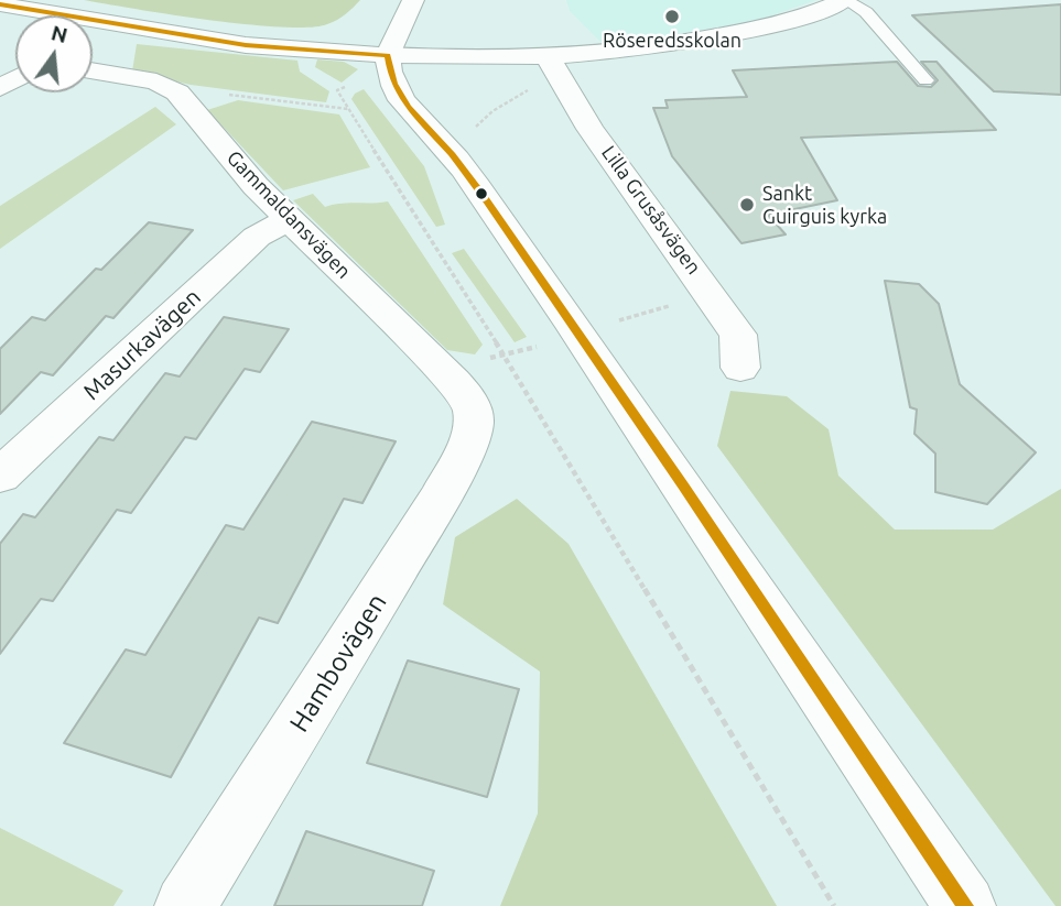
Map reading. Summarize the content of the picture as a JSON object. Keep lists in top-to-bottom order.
{
  "streets": {
    "street": [
      "Lilla Grusåsvägen",
      "Gammaldansvägen",
      "Masurkavägen",
      "Hambovägen"
    ]
  },
  "crossings": [
    ["Gammaldansvägen", "Masurkavägen"],
    ["Gammaldansvägen", "Hambovägen"]
  ],
  "places": ["Röseredsskolan", "Sankt Guirguis kyrka"],
  "north": "top"
}
